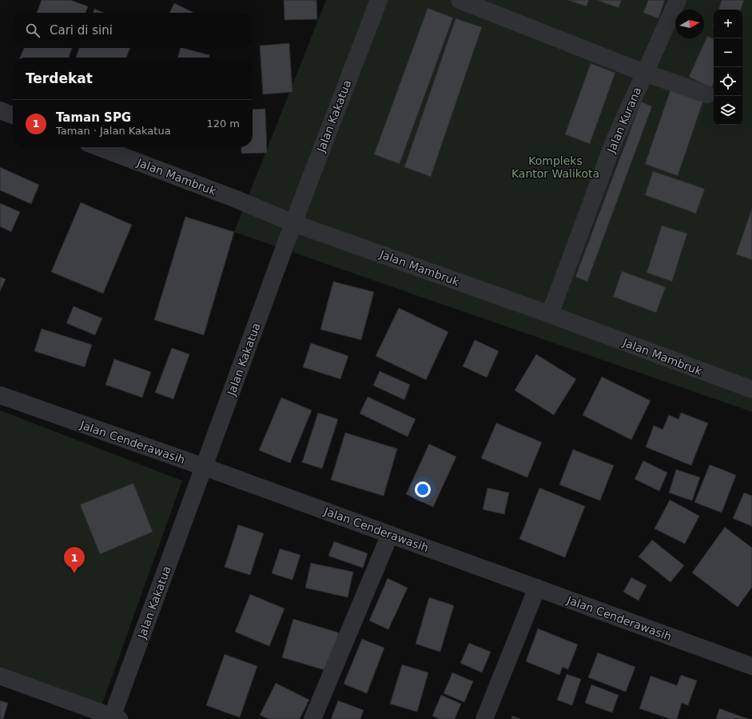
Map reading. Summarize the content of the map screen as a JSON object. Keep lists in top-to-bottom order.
{
  "streets": {
    "street": [
      "Jalan Kakatua",
      "Jalan Kurana",
      "Jalan Mambruk",
      "Jalan Cenderawasih"
    ]
  },
  "crossings": [
    ["Jalan Kakatua", "Jalan Mambruk"],
    ["Jalan Kakatua", "Jalan Cenderawasih"],
    ["Jalan Kurana", "Jalan Mambruk"]
  ],
  "parks": ["Kompleks Kantor Walikota"],
  "north": "right",
  "page": {
    "map_buttons": ["+", "−"],
    "search": "Cari di sini",
    "heading": "Terdekat",
    "list": [
      {
        "mark": "1",
        "name": "Taman SPG",
        "note": "Taman · Jalan Kakatua",
        "value": "120 m"
      }
    ],
    "pins": "1"
  }
}
